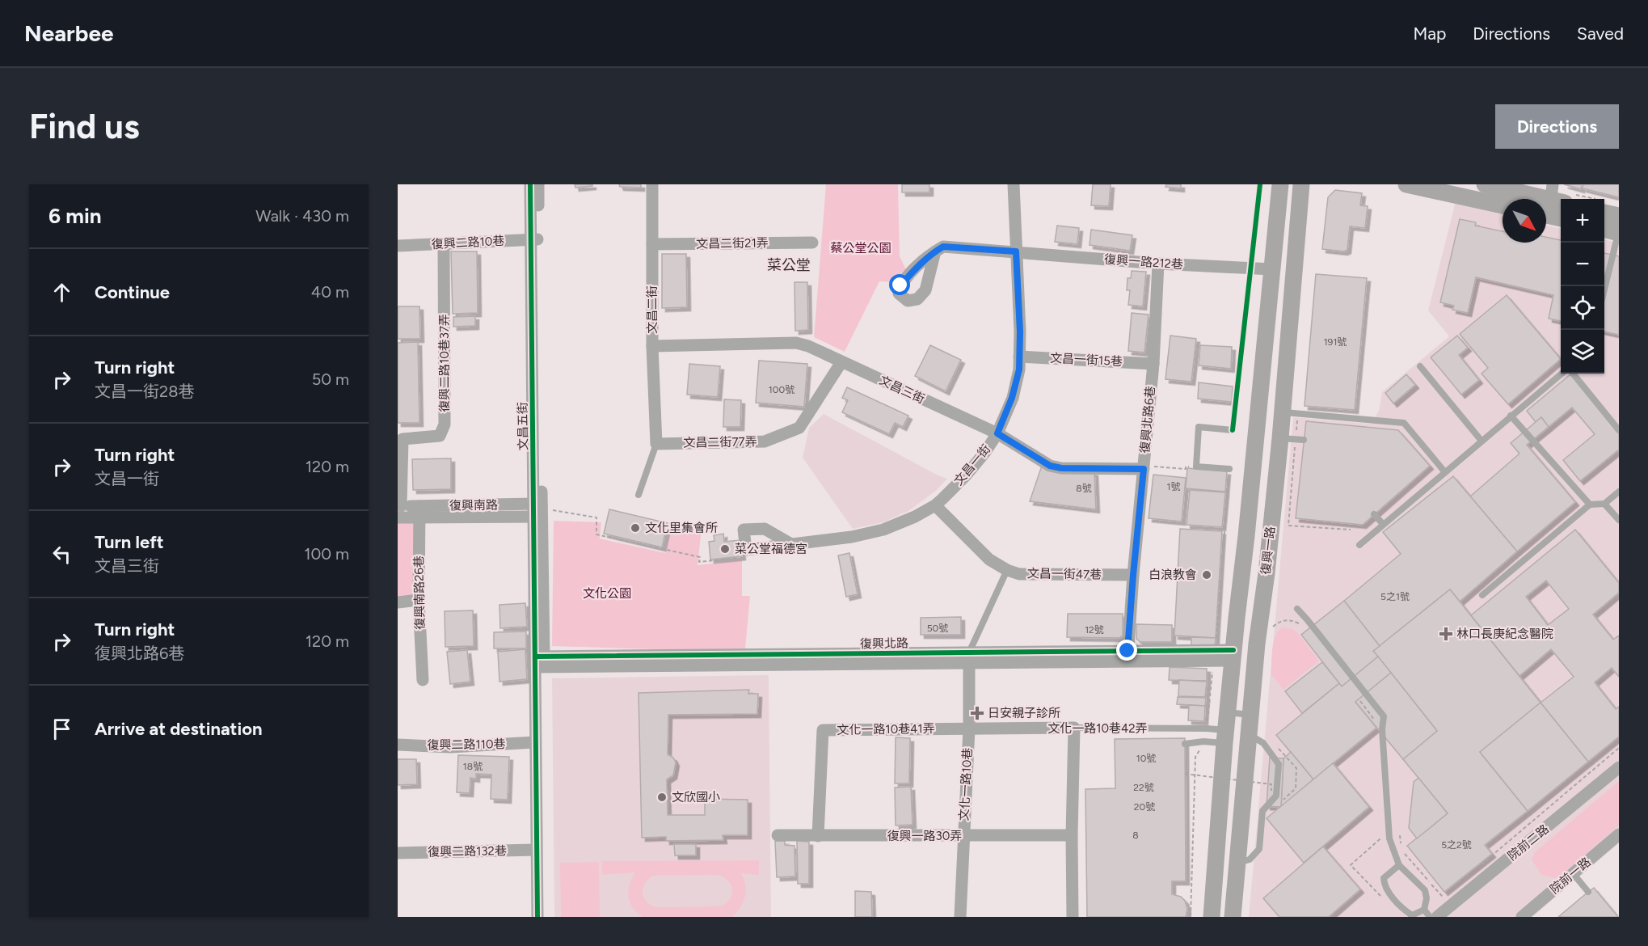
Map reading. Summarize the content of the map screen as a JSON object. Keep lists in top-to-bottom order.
{
  "streets": {
    "main road": ["復興一路"],
    "street": [
      "復興二路10巷",
      "文昌二街21弄",
      "復興一路212巷",
      "文昌二街",
      "文昌一街15巷",
      "復興二路10巷37弄",
      "文昌三街",
      "復興北路6巷",
      "文昌五街",
      "文昌二街77弄",
      "文昌一街",
      "復興南路",
      "文昌一街47巷",
      "復興南路26巷",
      "復興北路",
      "文化一路10巷42弄",
      "文化一路10巷41弄",
      "復興二路110巷",
      "文化一路10巷",
      "復興一路30弄",
      "院前二路",
      "復興二路132巷",
      "院前一路"
    ]
  },
  "crossings": [
    ["復興二路10巷", "復興二路10巷37弄"],
    ["復興二路10巷", "文昌五街"],
    ["文昌二街21弄", "文昌二街"],
    ["復興一路212巷", "復興北路6巷"],
    ["復興一路212巷", "文昌一街"],
    ["復興一路212巷", "復興一路"],
    ["文昌二街", "文昌三街"],
    ["文昌二街", "文昌二街77弄"],
    ["文昌一街15巷", "復興北路6巷"],
    ["文昌一街15巷", "文昌一街"],
    ["復興二路10巷37弄", "復興南路"],
    ["文昌三街", "復興北路6巷"],
    ["文昌三街", "文昌二街77弄"],
    ["文昌三街", "文昌一街"],
    ["復興北路6巷", "文昌一街47巷"],
    ["復興北路6巷", "復興北路"],
    ["文昌五街", "復興南路"],
    ["文昌五街", "復興北路"],
    ["文昌五街", "復興二路110巷"],
    ["文昌五街", "復興二路132巷"],
    ["文昌一街", "文昌一街47巷"],
    ["復興南路", "復興南路26巷"],
    ["復興一路", "復興北路"],
    ["復興一路", "文化一路10巷42弄"],
    ["復興北路", "文化一路10巷"],
    ["文化一路10巷42弄", "文化一路10巷41弄"],
    ["文化一路10巷42弄", "文化一路10巷"],
    ["文化一路10巷41弄", "文化一路10巷"],
    ["文化一路10巷41弄", "復興一路30弄"],
    ["文化一路10巷", "復興一路30弄"]
  ],
  "districts": ["菜公堂"],
  "parks": ["蔡公堂公園", "文化公園"],
  "places": {
    "other": [
      "文化里集會所",
      "菜公堂福德宮",
      "白浪教會",
      "文欣國小"
    ],
    "health": ["林口長庚紀念醫院", "日安親子診所"]
  },
  "house_numbers": [
    "191號",
    "100號",
    "1號",
    "8號",
    "5之1號",
    "50號",
    "12號",
    "10號",
    "18號",
    "22號",
    "20號",
    "8",
    "5之2號"
  ],
  "north": "bottom right",
  "page": {
    "header": "Nearbee",
    "nav": ["Map", "Directions", "Saved"],
    "buttons": "Directions",
    "title": "Find us",
    "heading": ["6 min", "Walk · 430 m"],
    "map_buttons": ["+", "−"],
    "list": [
      ["Continue", "40 m"],
      ["Turn right", "文昌一街28巷", "50 m"],
      ["Turn right", "文昌一街", "120 m"],
      ["Turn left", "文昌三街", "100 m"],
      ["Turn right", "復興北路6巷", "120 m"],
      "Arrive at destination"
    ]
  }
}
